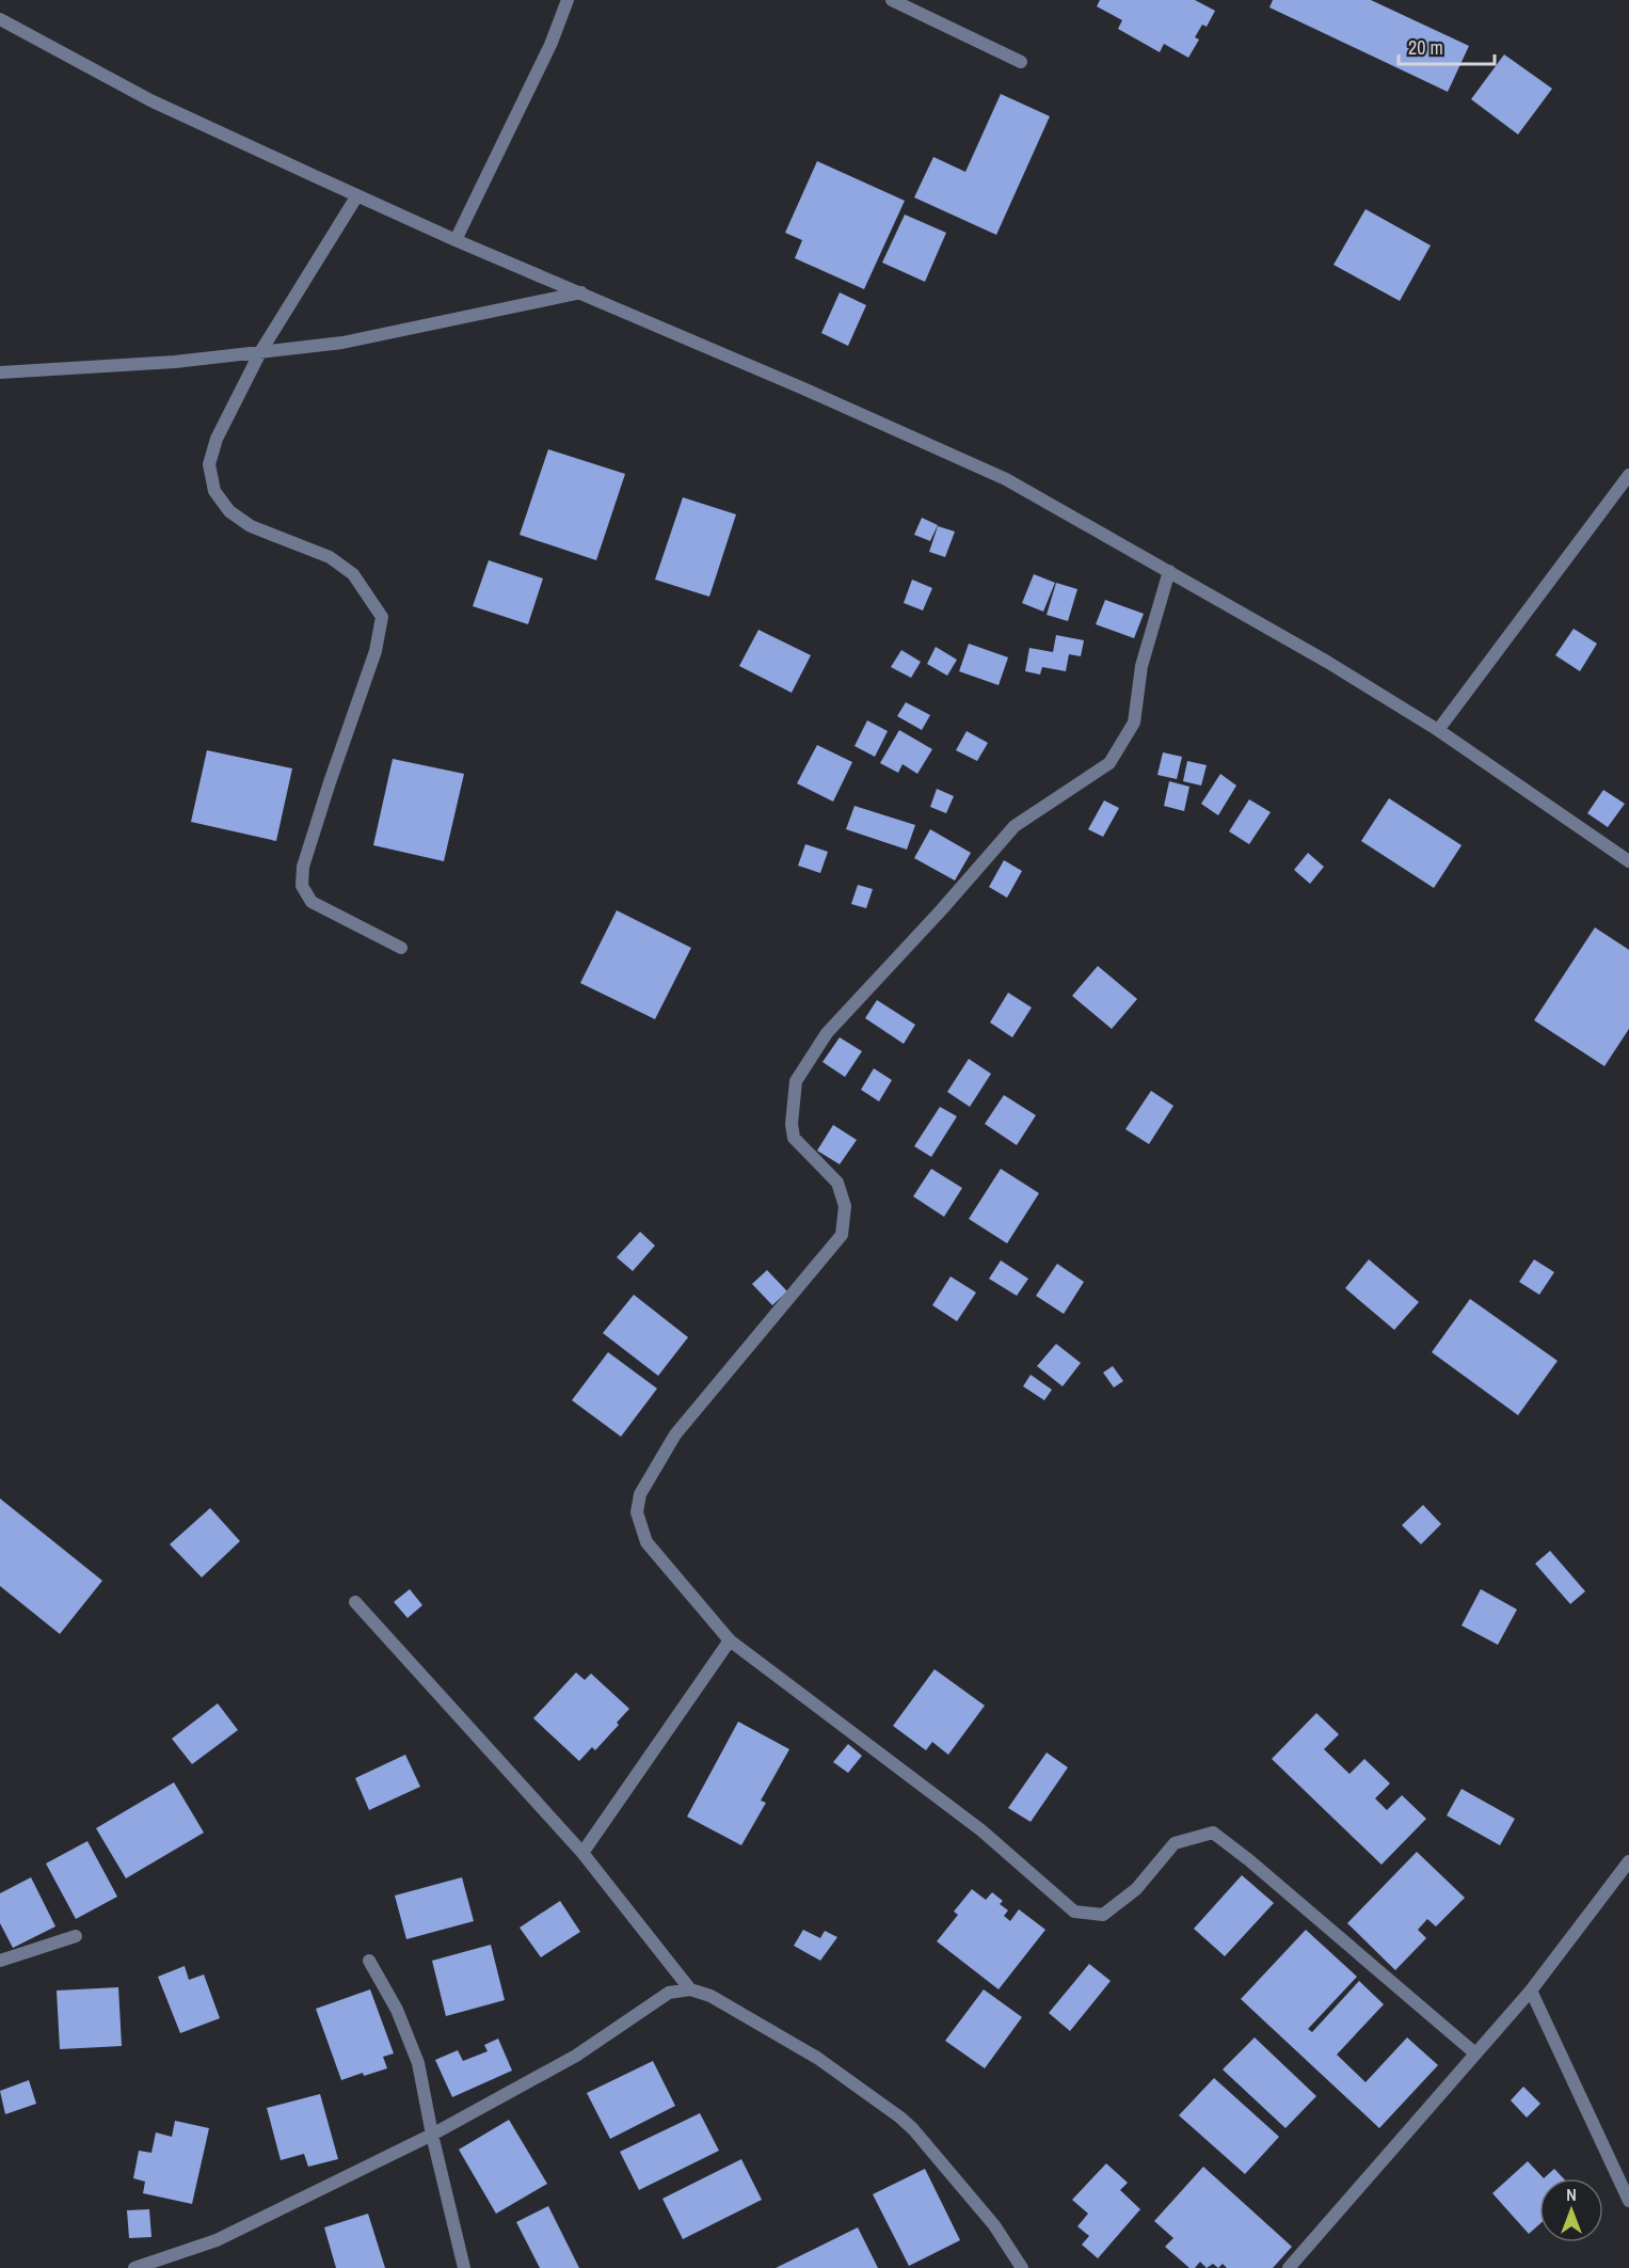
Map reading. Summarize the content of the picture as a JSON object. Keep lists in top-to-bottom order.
{
  "scale_bar": "20 m",
  "north": "top"
}
